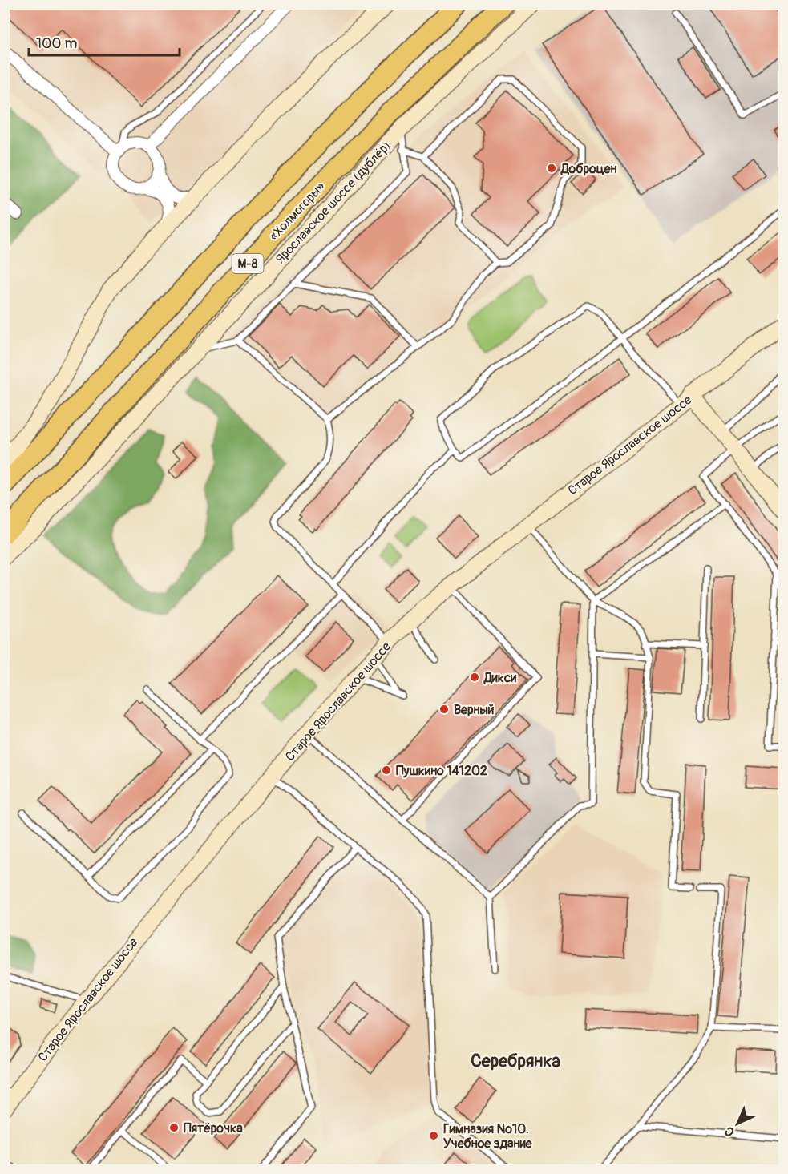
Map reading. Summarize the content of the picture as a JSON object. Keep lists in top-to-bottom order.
{
  "streets": {
    "highway": ["«Холмогоры»", "М-8"],
    "street": ["Ярославское шоссе (дублёр)", "Старое Ярославское шоссе"]
  },
  "districts": ["Серебрянка"],
  "places": [
    "Доброцен",
    "Дикси",
    "Верный",
    "Пушкино 141202",
    "Пятёрочка",
    "Гимназия №10. Учебное здание"
  ],
  "scale_bar": "100 m",
  "north": "bottom left"
}
